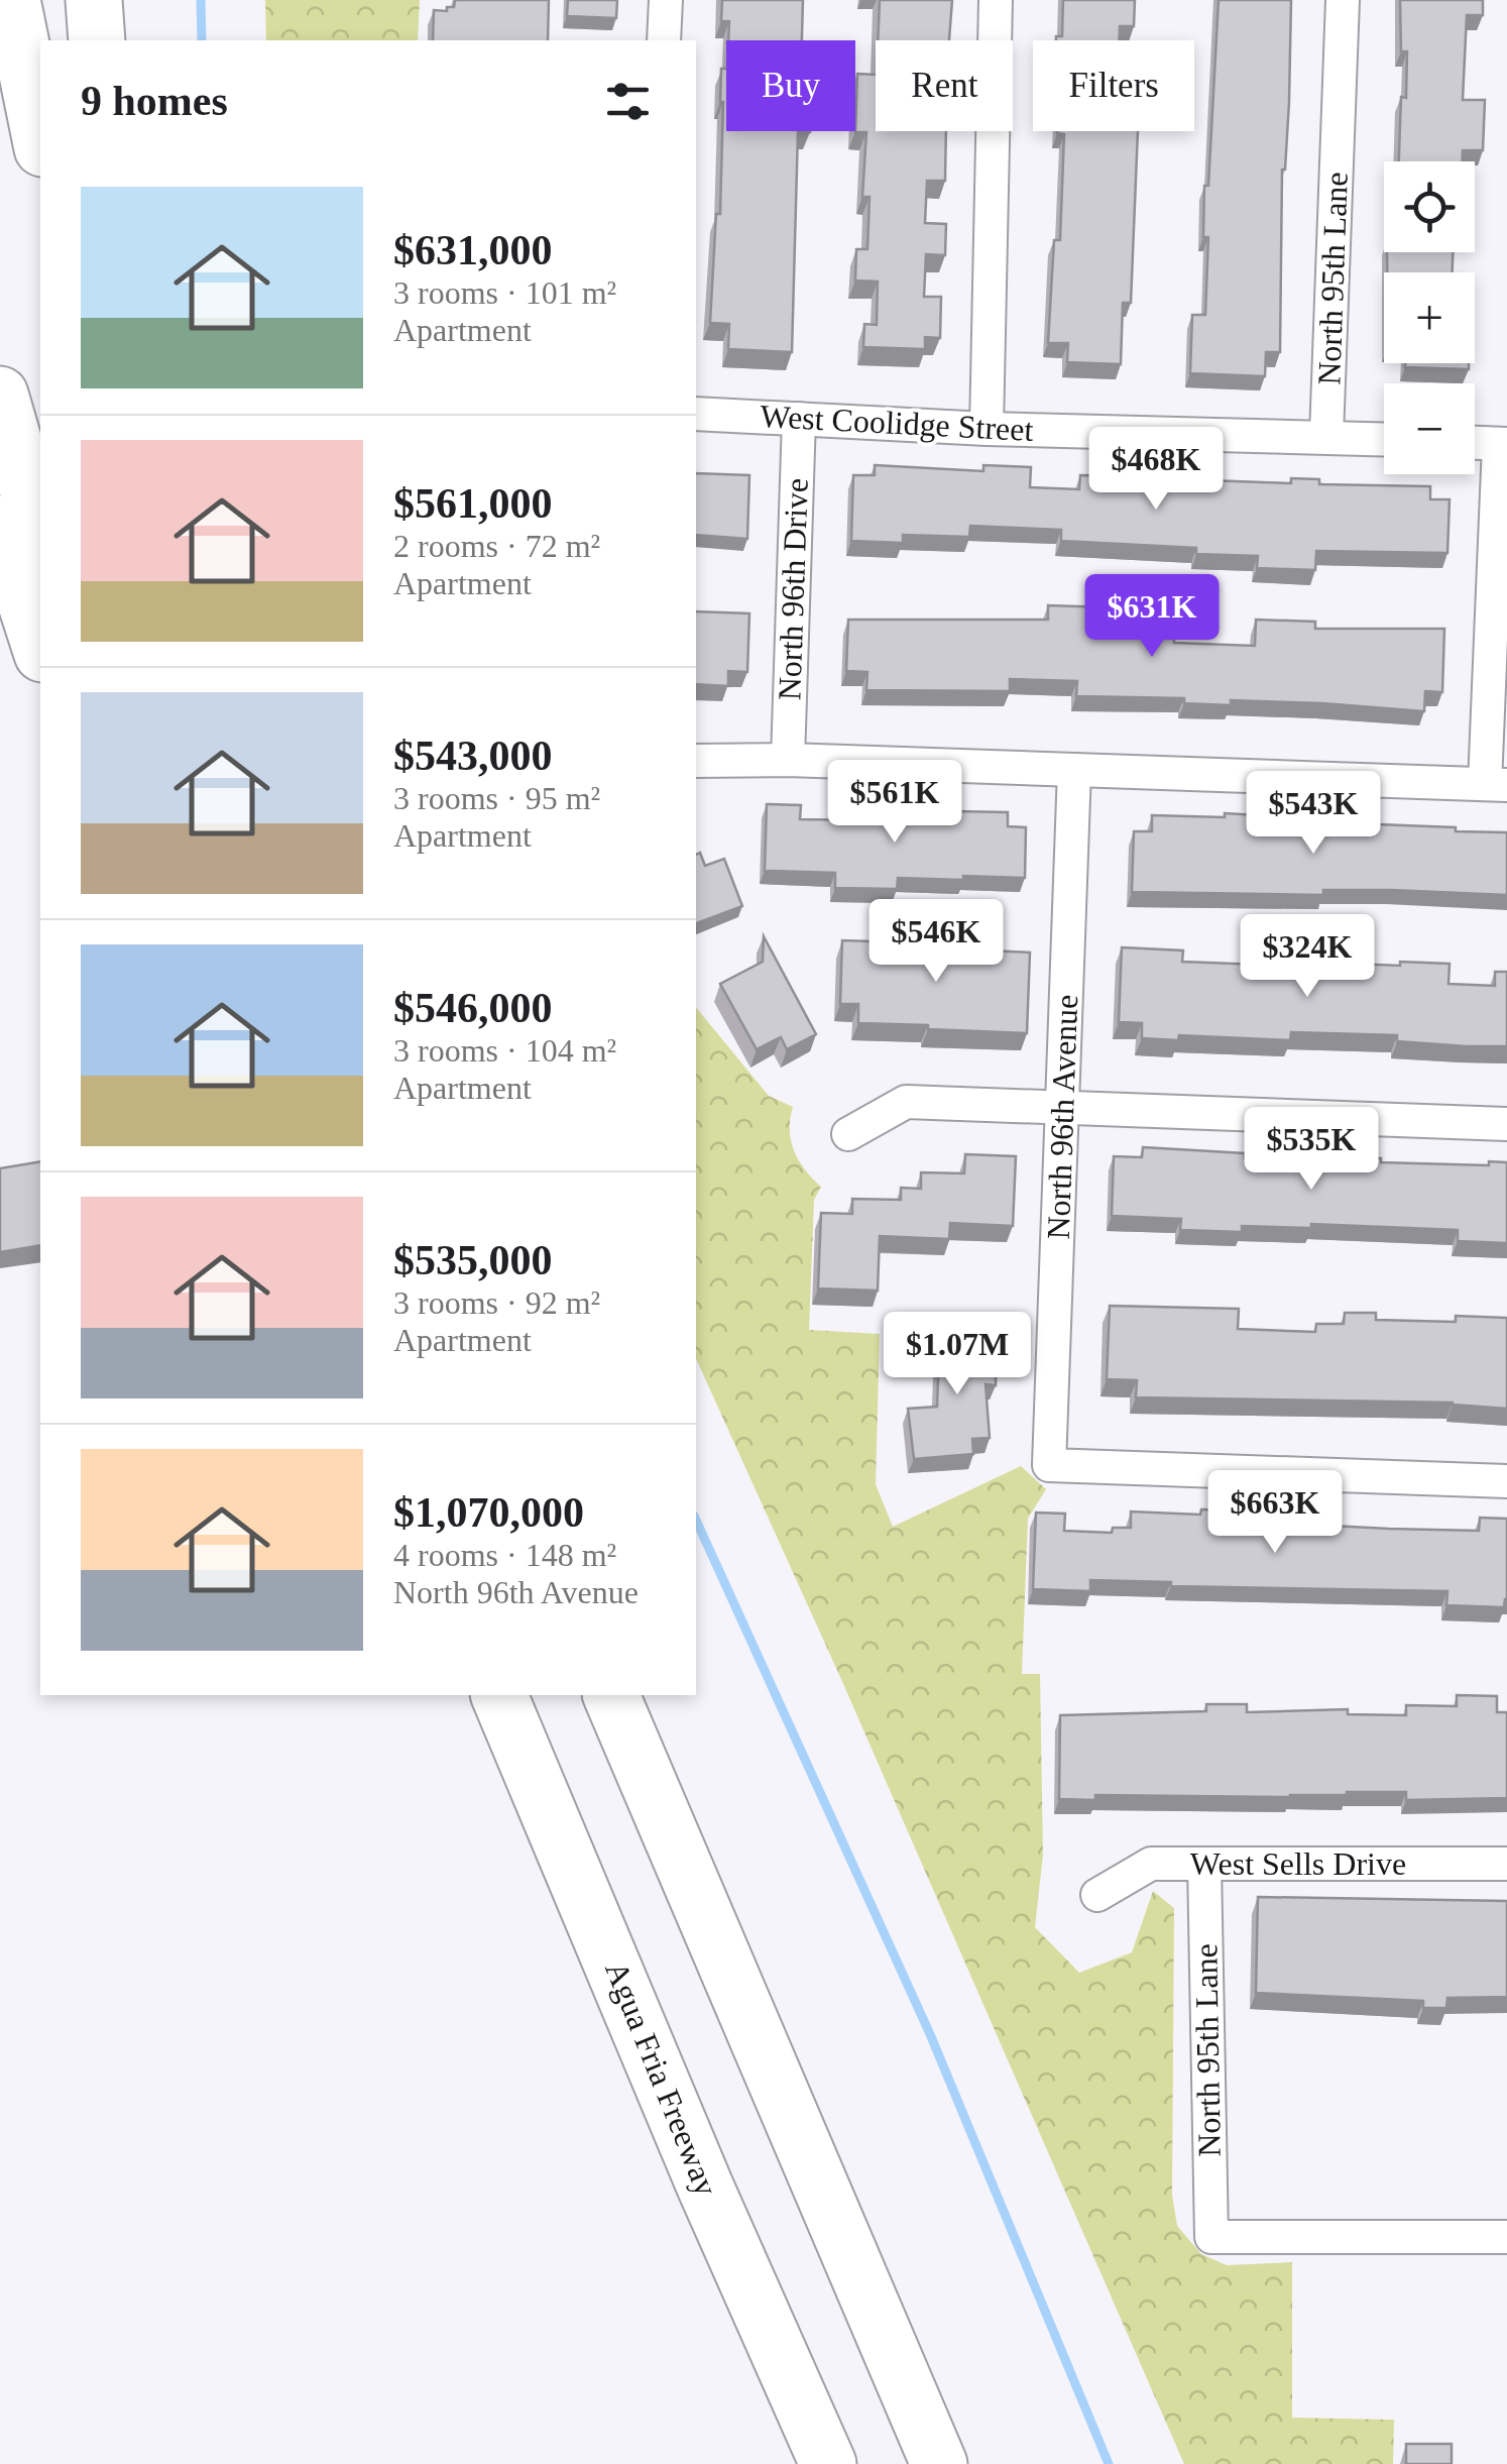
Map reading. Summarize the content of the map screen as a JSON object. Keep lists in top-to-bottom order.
{
  "streets": {
    "highway": ["Agua Fria Freeway"],
    "street": [
      "North 95th Lane",
      "West Coolidge Street",
      "North 96th Drive",
      "North 96th Avenue",
      "West Sells Drive"
    ]
  },
  "crossings": [
    ["North 95th Lane", "West Coolidge Street"],
    ["North 95th Lane", "West Sells Drive"],
    ["West Coolidge Street", "North 96th Drive"]
  ],
  "page": {
    "chip": ["Buy", "Rent", "Filters"],
    "heading": "9 homes",
    "map_buttons": ["+", "−"],
    "list": [
      {
        "name": "$631,000",
        "note": "3 rooms · 101 m² · Apartment"
      },
      {
        "name": "$561,000",
        "note": "2 rooms · 72 m² · Apartment"
      },
      {
        "name": "$543,000",
        "note": "3 rooms · 95 m² · Apartment"
      },
      {
        "name": "$546,000",
        "note": "3 rooms · 104 m² · Apartment"
      },
      {
        "name": "$535,000",
        "note": "3 rooms · 92 m² · Apartment"
      },
      {
        "name": "$1,070,000",
        "note": "4 rooms · 148 m² · North 96th Avenue"
      }
    ],
    "price": [
      "$468K",
      "$631K",
      "$561K",
      "$543K",
      "$546K",
      "$324K",
      "$535K",
      "$1.07M",
      "$663K"
    ]
  }
}
